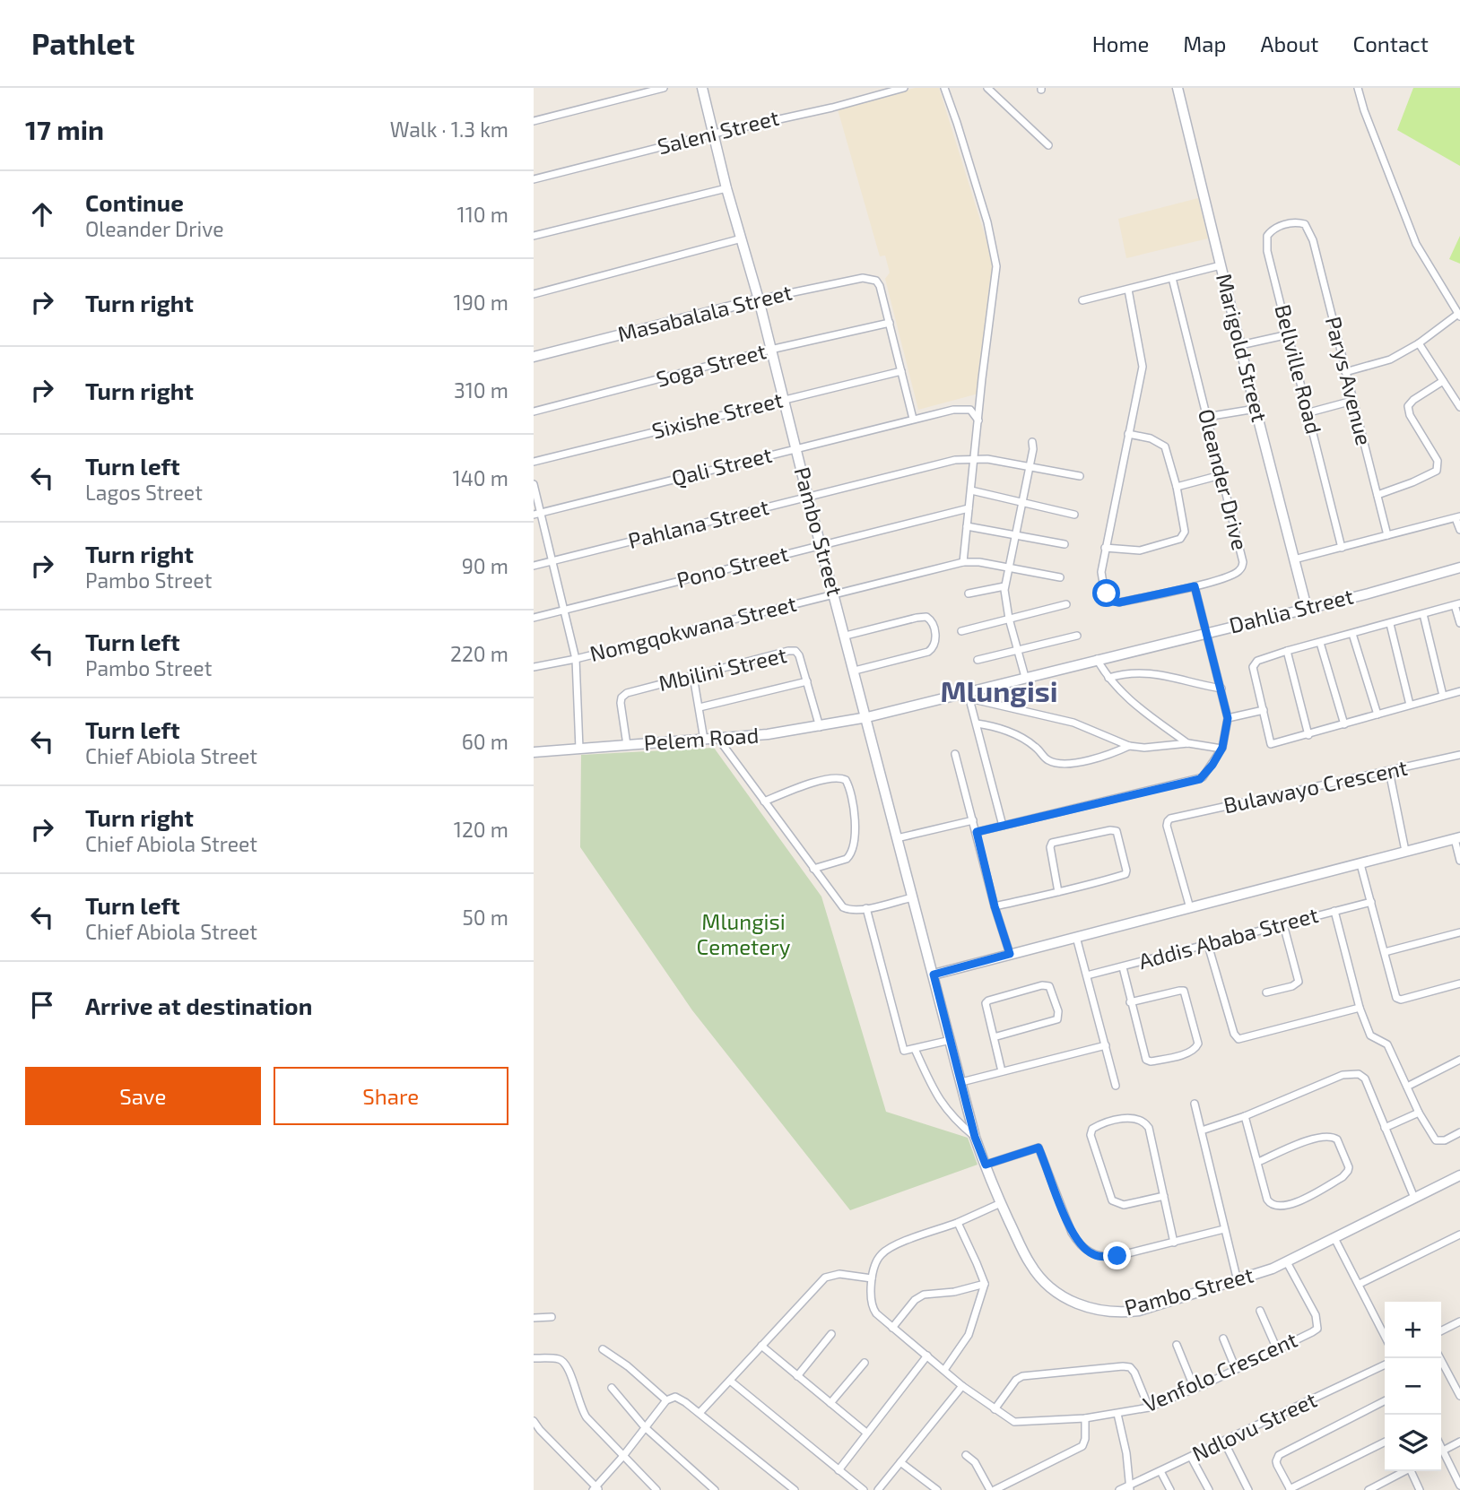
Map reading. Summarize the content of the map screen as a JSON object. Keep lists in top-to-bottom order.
{
  "streets": {
    "street": [
      "Saleni Street",
      "Masabalala Street",
      "Marigold Street",
      "Soga Street",
      "Bellville Road",
      "Parys Avenue",
      "Sixishe Street",
      "Qali Street",
      "Oleander Drive",
      "Pahlana Street",
      "Pambo Street",
      "Pono Street",
      "Dahlia Street",
      "Nomgqokwana Street",
      "Mbilini Street",
      "Pelem Road",
      "Bulawayo Crescent",
      "Addis Ababa Street",
      "Venfolo Crescent",
      "Ndlovu Street"
    ]
  },
  "crossings": [
    ["Saleni Street", "Pambo Street"],
    ["Masabalala Street", "Soga Street"],
    ["Masabalala Street", "Pambo Street"],
    ["Marigold Street", "Dahlia Street"],
    ["Soga Street", "Pambo Street"],
    ["Bellville Road", "Parys Avenue"],
    ["Sixishe Street", "Pambo Street"],
    ["Qali Street", "Pambo Street"],
    ["Pahlana Street", "Pambo Street"],
    ["Pambo Street", "Pono Street"],
    ["Pambo Street", "Dahlia Street"],
    ["Pambo Street", "Nomgqokwana Street"],
    ["Pambo Street", "Pelem Road"],
    ["Pambo Street", "Venfolo Crescent"],
    ["Dahlia Street", "Pelem Road"],
    ["Mbilini Street", "Pelem Road"]
  ],
  "districts": ["Mlungisi"],
  "parks": ["Mlungisi Cemetery"],
  "page": {
    "header": "Pathlet",
    "nav": [
      "Home",
      "Map",
      "About",
      "Contact"
    ],
    "heading": ["17 min", "Walk · 1.3 km"],
    "list": [
      ["Continue", "Oleander Drive", "110 m"],
      ["Turn right", "190 m"],
      ["Turn right", "310 m"],
      ["Turn left", "Lagos Street", "140 m"],
      ["Turn right", "Pambo Street", "90 m"],
      ["Turn left", "Pambo Street", "220 m"],
      ["Turn left", "Chief Abiola Street", "60 m"],
      ["Turn right", "Chief Abiola Street", "120 m"],
      ["Turn left", "Chief Abiola Street", "50 m"],
      "Arrive at destination"
    ],
    "buttons": ["Save", "Share"],
    "map_buttons": ["+", "−"]
  }
}
